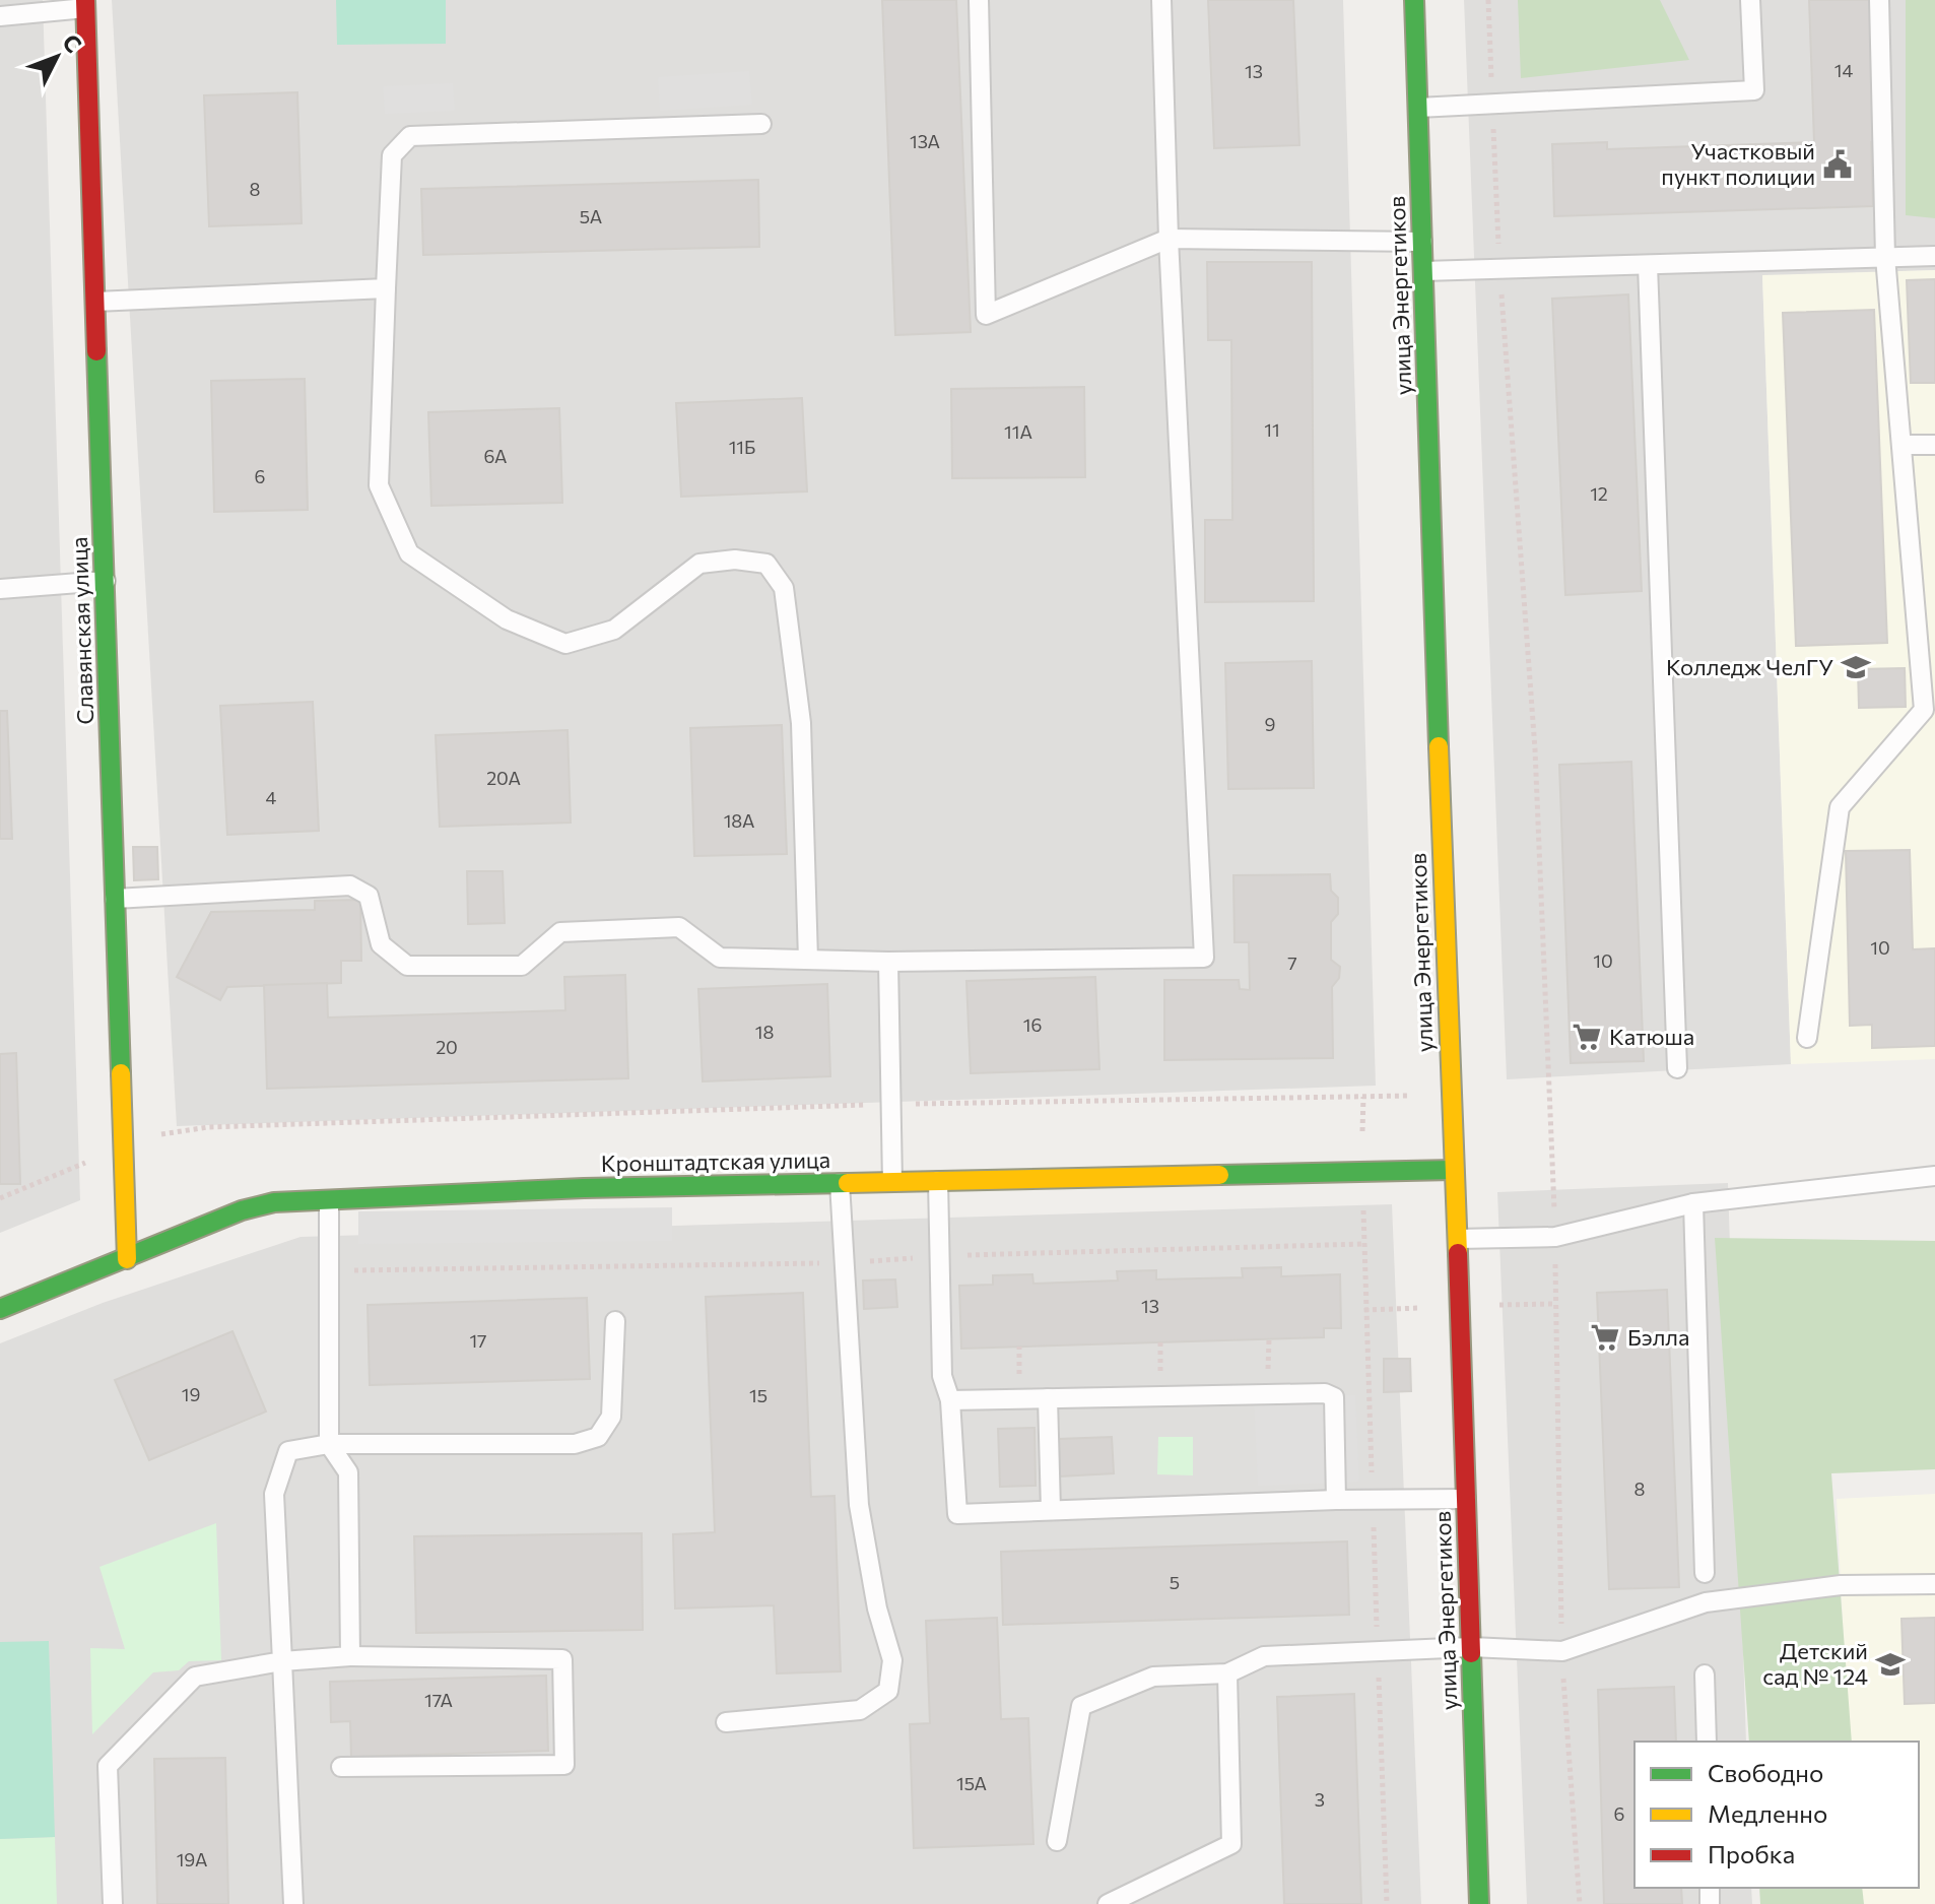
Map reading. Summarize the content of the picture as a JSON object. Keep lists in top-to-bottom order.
{
  "streets": {
    "street": ["улица Энергетиков", "Славянская улица", "Кронштадтская улица"]
  },
  "crossings": [
    ["улица Энергетиков", "Кронштадтская улица"],
    ["Славянская улица", "Кронштадтская улица"]
  ],
  "places": {
    "public building": ["Участковый пункт полиции"],
    "school or university": ["Колледж ЧелГУ", "Детский сад № 124"],
    "supermarket": ["Катюша", "Бэлла"]
  },
  "house_numbers": [
    "14",
    "13",
    "13А",
    "8",
    "5А",
    "11",
    "11А",
    "11Б",
    "6А",
    "6",
    "12",
    "9",
    "20А",
    "4",
    "18А",
    "10",
    "10",
    "7",
    "16",
    "18",
    "20",
    "13",
    "17",
    "19",
    "15",
    "8",
    "5",
    "17А",
    "15А",
    "3",
    "6",
    "19А"
  ],
  "legend": ["Свободно", "Медленно", "Пробка"],
  "north": "top right"
}
